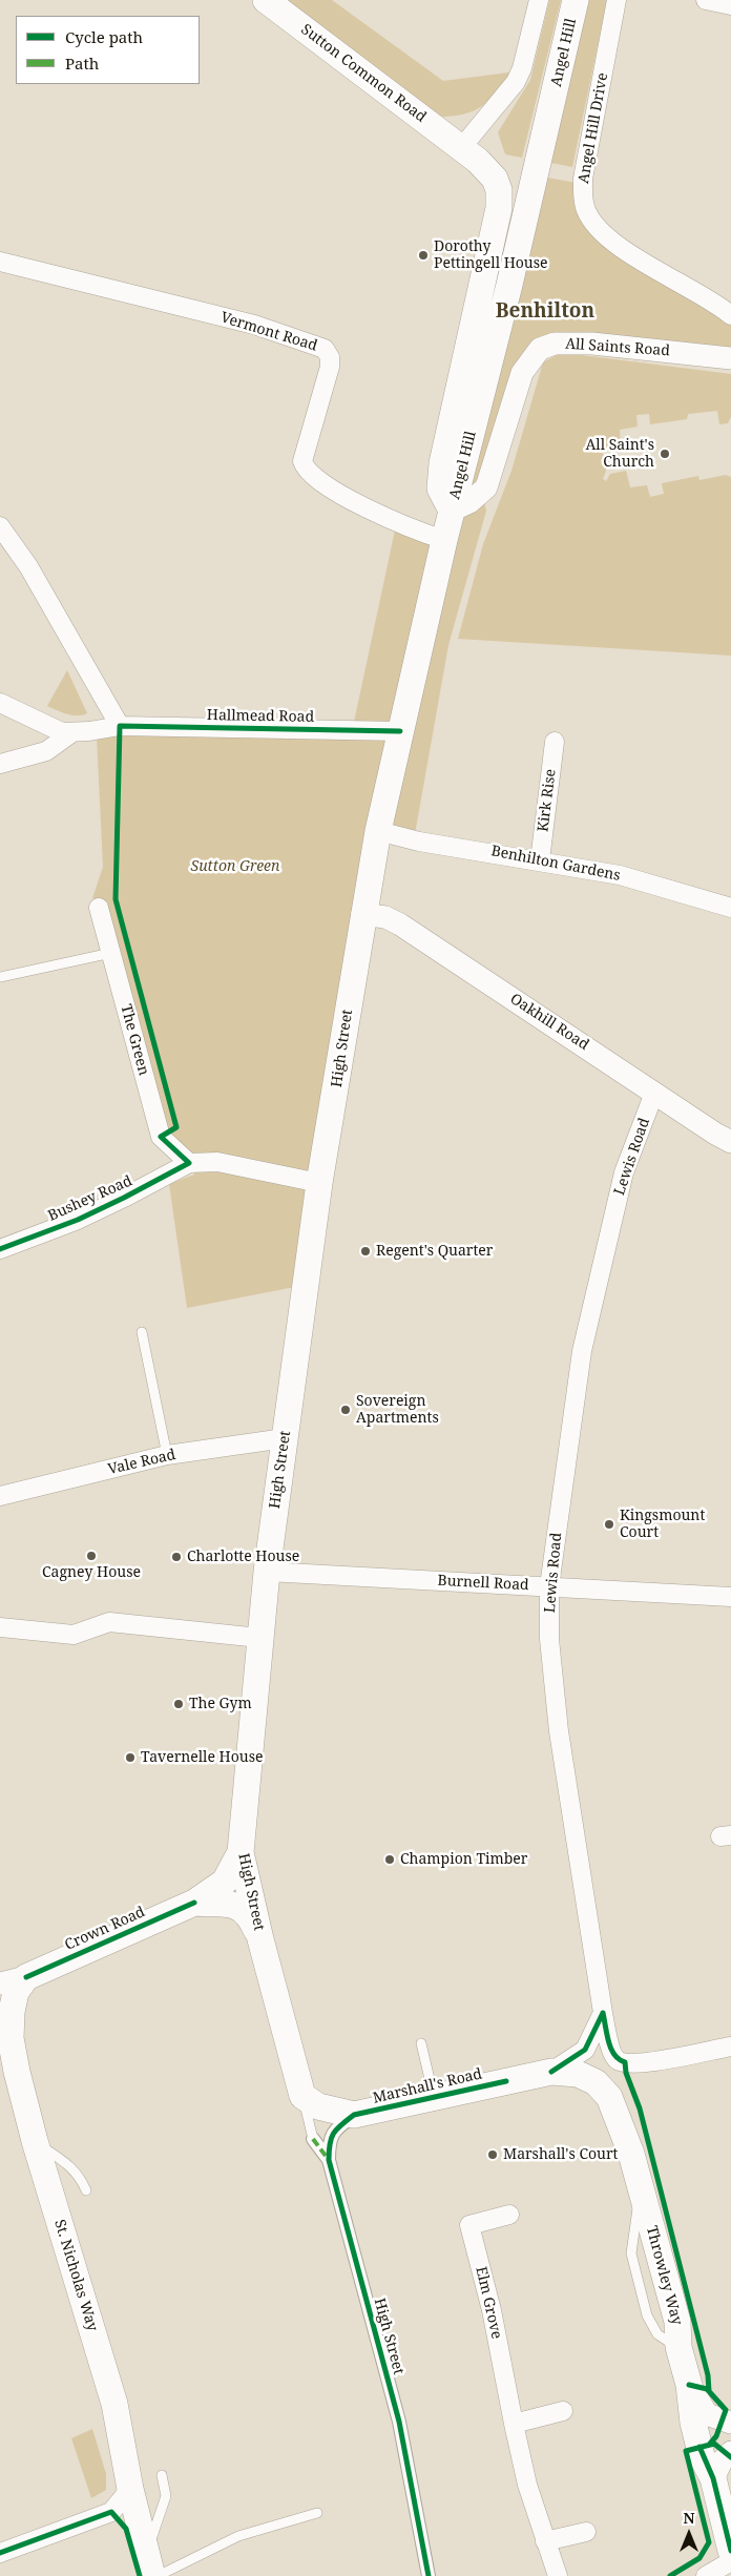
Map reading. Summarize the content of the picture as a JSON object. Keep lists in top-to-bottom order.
{
  "streets": {
    "main road": [
      "Angel Hill",
      "Sutton Common Road",
      "High Street",
      "Crown Road",
      "Marshall's Road",
      "St. Nicholas Way",
      "Throwley Way"
    ],
    "street": [
      "Angel Hill Drive",
      "Vermont Road",
      "All Saints Road",
      "Hallmead Road",
      "Kirk Rise",
      "Benhilton Gardens",
      "Oakhill Road",
      "The Green",
      "Lewis Road",
      "Bushey Road",
      "Vale Road",
      "Burnell Road",
      "Elm Grove"
    ]
  },
  "crossings": [
    ["Angel Hill", "Sutton Common Road"],
    ["Angel Hill", "All Saints Road"],
    ["Angel Hill", "High Street"],
    ["Vermont Road", "High Street"],
    ["All Saints Road", "High Street"],
    ["Hallmead Road", "High Street"],
    ["Kirk Rise", "Benhilton Gardens"],
    ["Benhilton Gardens", "High Street"],
    ["Oakhill Road", "High Street"],
    ["Oakhill Road", "Lewis Road"],
    ["The Green", "Bushey Road"],
    ["High Street", "Bushey Road"],
    ["High Street", "Vale Road"],
    ["High Street", "Burnell Road"],
    ["High Street", "Crown Road"],
    ["High Street", "Marshall's Road"],
    ["Lewis Road", "Burnell Road"],
    ["Crown Road", "St. Nicholas Way"],
    ["Marshall's Road", "Throwley Way"]
  ],
  "districts": ["Benhilton"],
  "parks": ["Sutton Green"],
  "places": [
    "Dorothy Pettingell House",
    "All Saint's Church",
    "Regent's Quarter",
    "Sovereign Apartments",
    "Kingsmount Court",
    "Cagney House",
    "Charlotte House",
    "The Gym",
    "Tavernelle House",
    "Champion Timber",
    "Marshall's Court"
  ],
  "legend": ["Cycle path", "Path"],
  "north": "top"
}
